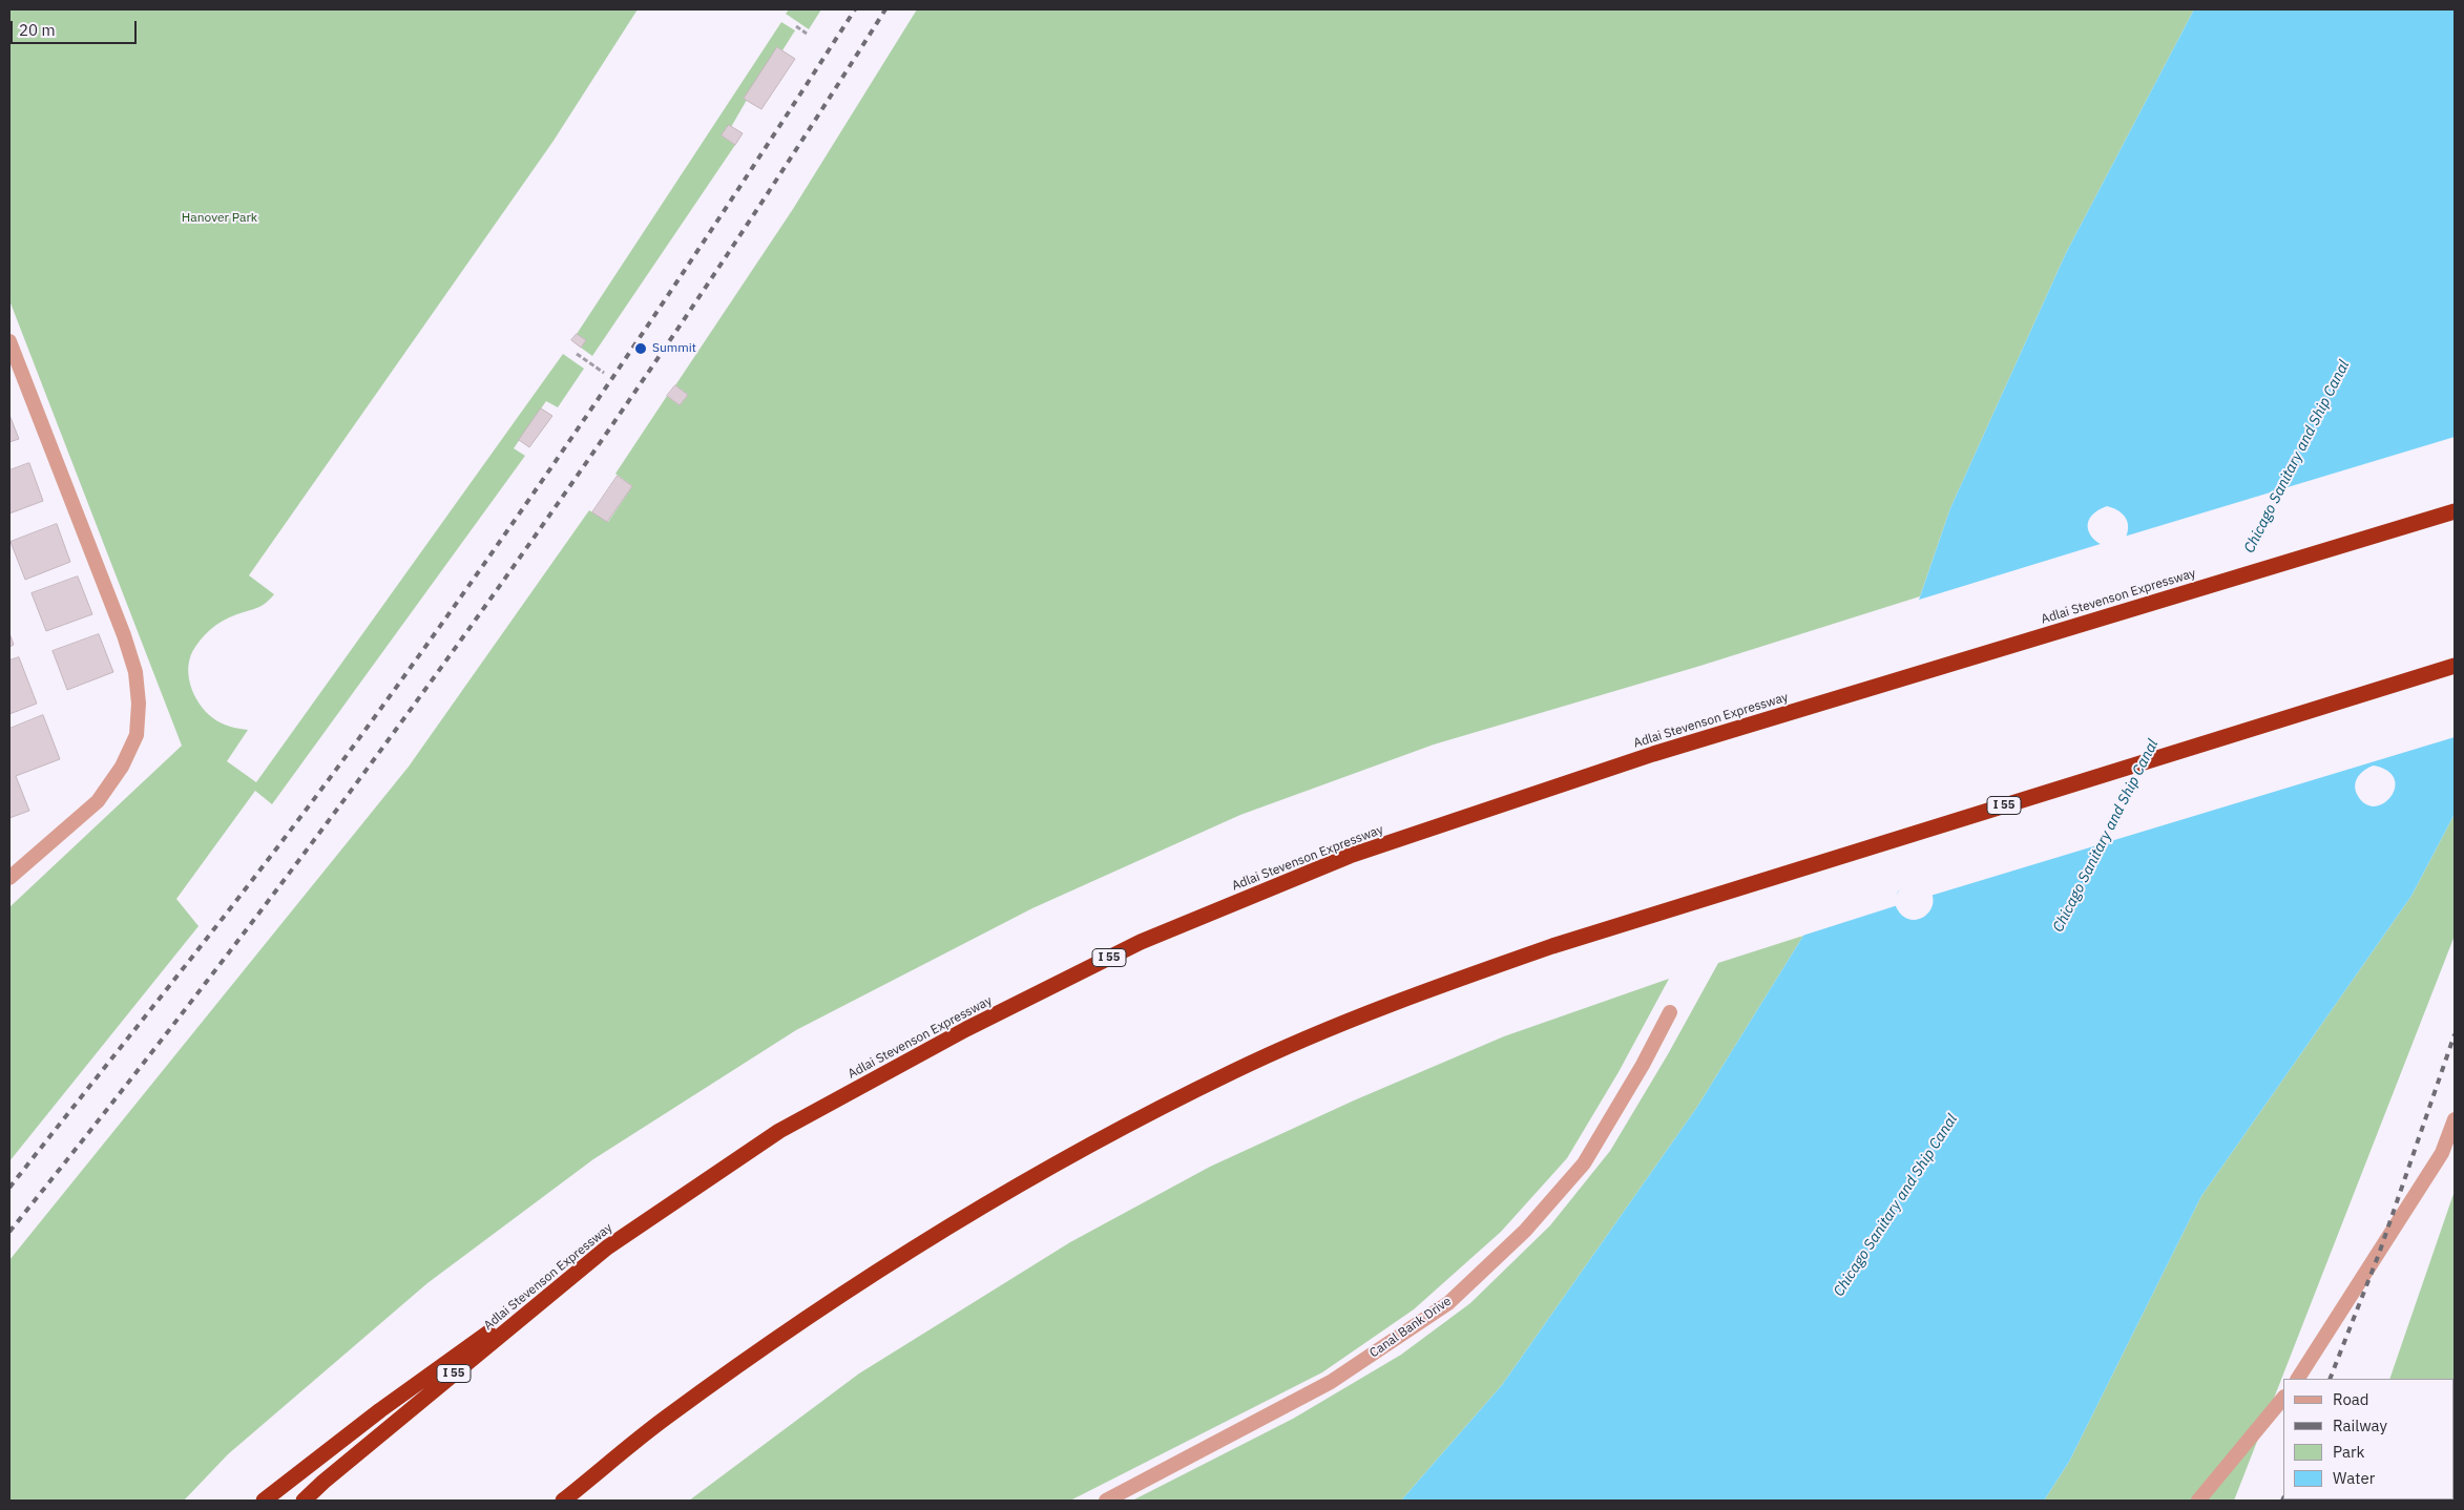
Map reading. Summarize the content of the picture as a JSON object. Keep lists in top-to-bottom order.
{
  "streets": {
    "highway": ["Adlai Stevenson Expressway", "I 55"],
    "street": ["Canal Bank Drive"]
  },
  "water": ["Chicago Sanitary and Ship Canal"],
  "parks": ["Hanover Park"],
  "places": ["Summit"],
  "legend": [
    "Road",
    "Railway",
    "Park",
    "Water"
  ],
  "scale_bar": "20 m"
}
